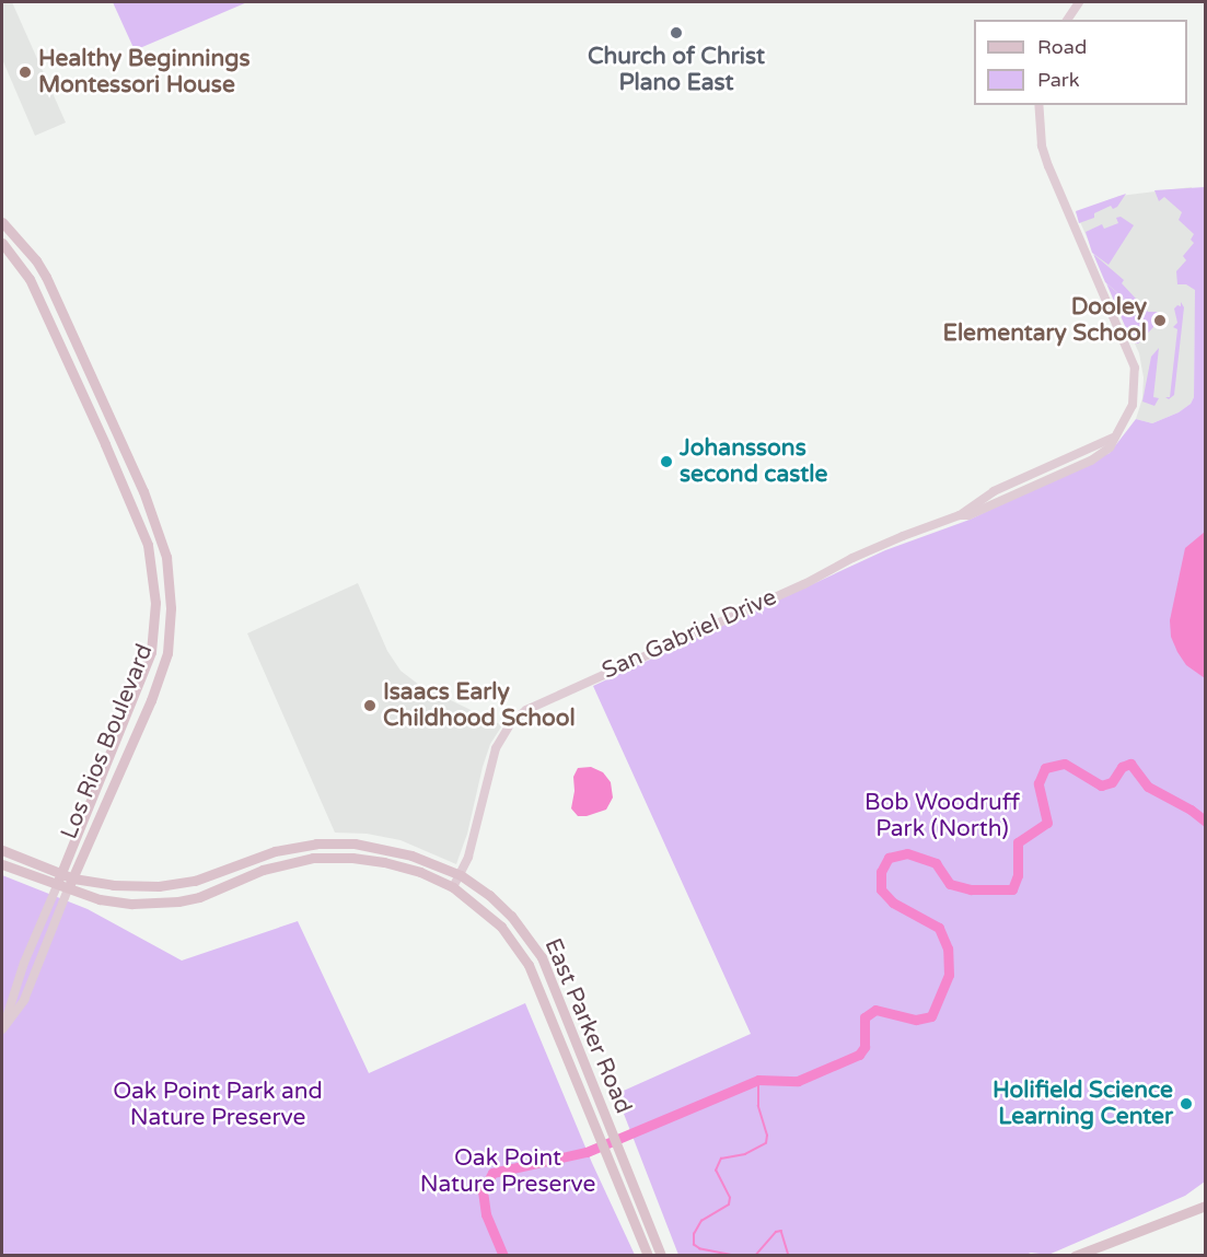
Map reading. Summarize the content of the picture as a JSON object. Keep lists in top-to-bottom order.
{
  "streets": {
    "main road": ["Los Rios Boulevard", "East Parker Road"],
    "street": ["San Gabriel Drive"]
  },
  "crossings": [
    ["San Gabriel Drive", "East Parker Road"],
    ["Los Rios Boulevard", "East Parker Road"]
  ],
  "parks": ["Bob Woodruff Park (North)", "Oak Point Park and Nature Preserve", "Oak Point Nature Preserve"],
  "places": [
    "Church of Christ Plano East",
    "Healthy Beginnings Montessori House",
    "Dooley Elementary School",
    "Johanssons second castle",
    "Isaacs Early Childhood School",
    "Holifield Science Learning Center"
  ],
  "legend": ["Road", "Park"]
}
